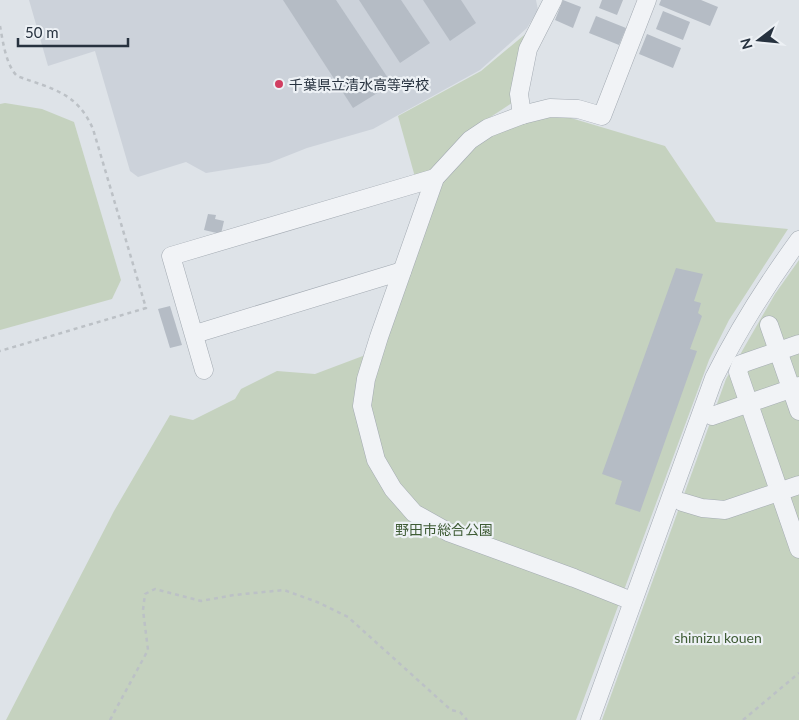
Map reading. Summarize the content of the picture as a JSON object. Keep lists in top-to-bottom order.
{
  "parks": ["野田市総合公園", "shimizu kouen"],
  "places": ["千葉県立清水高等学校"],
  "scale_bar": "50 m",
  "north": "left"
}
